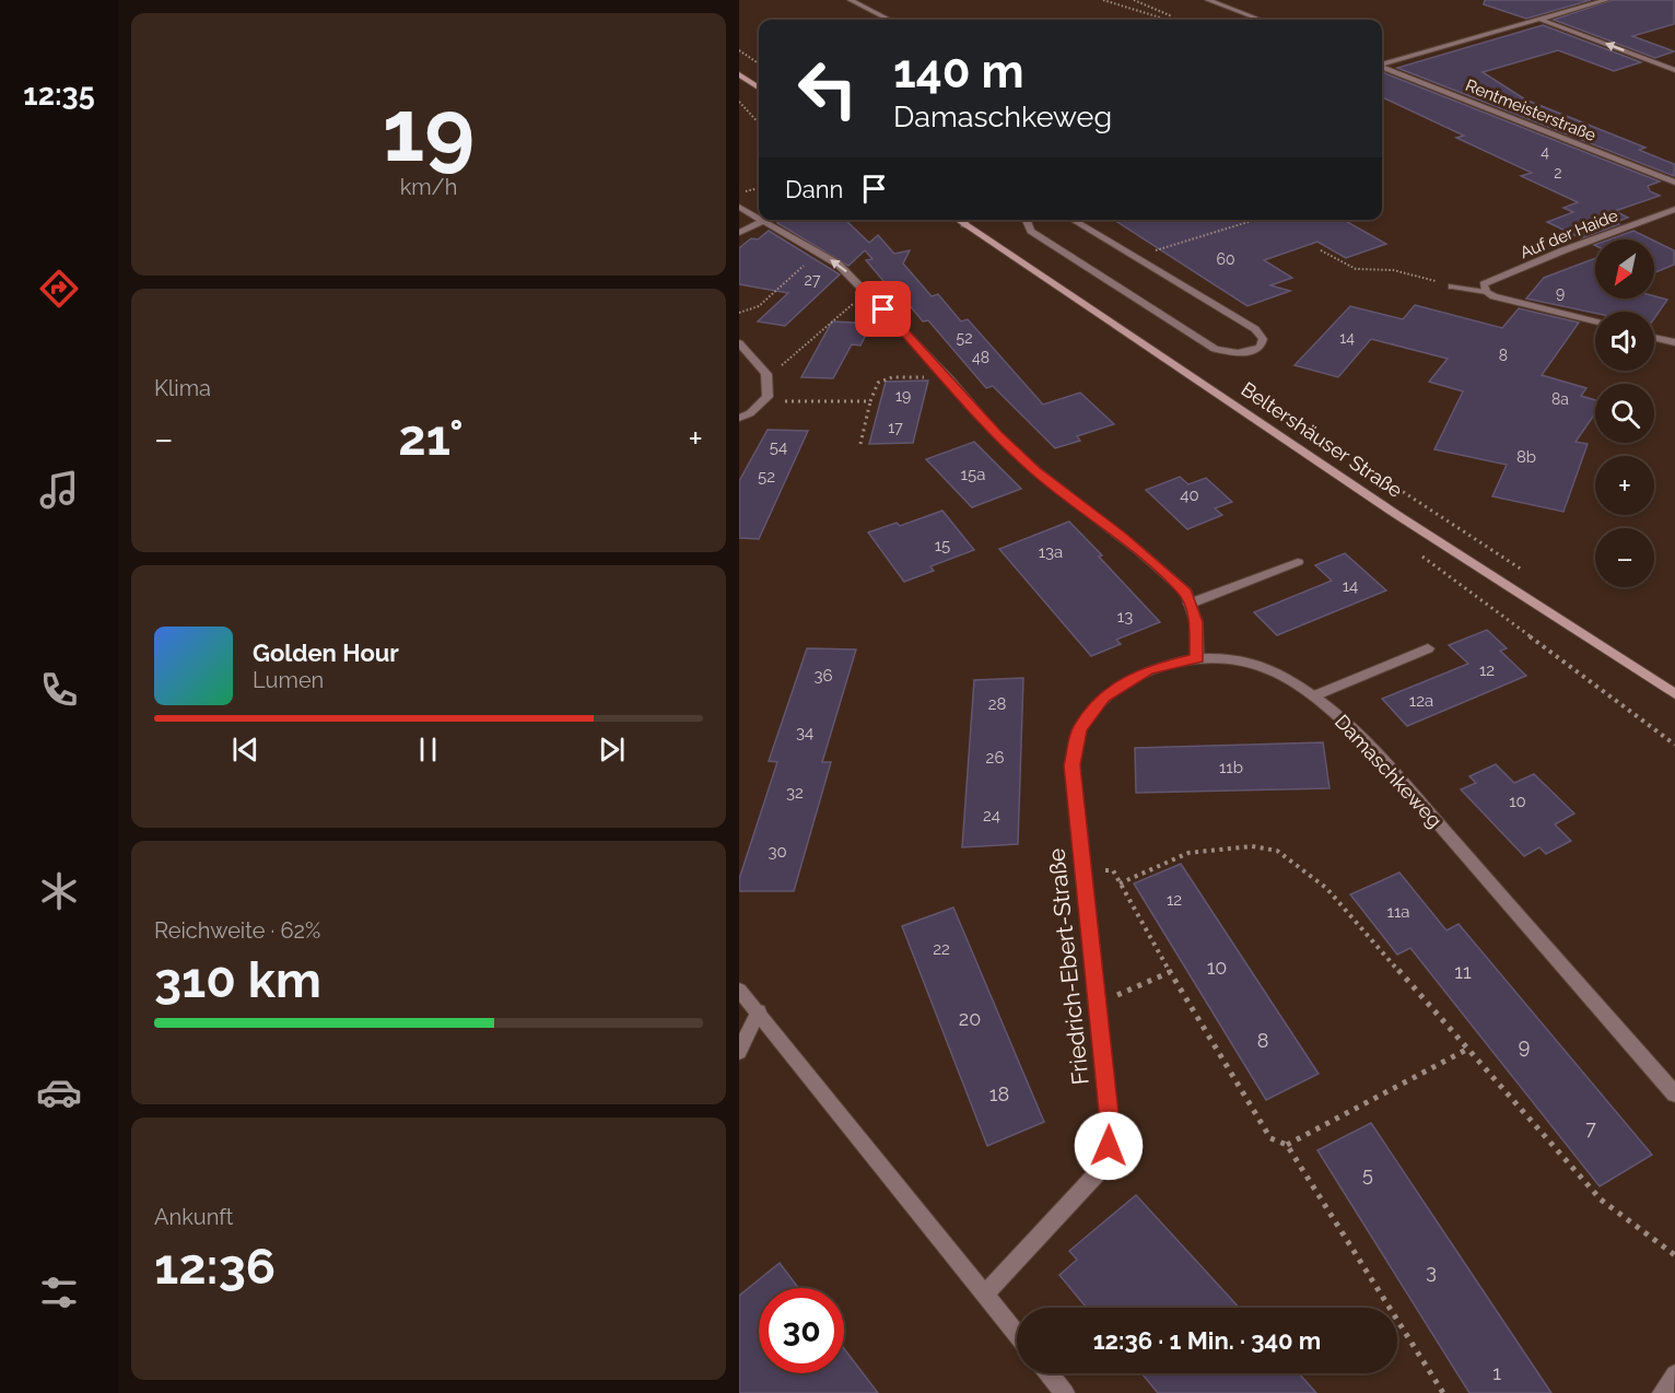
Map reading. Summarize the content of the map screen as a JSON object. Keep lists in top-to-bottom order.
{
  "streets": {
    "main road": ["Beltershäuser Straße"],
    "street": [
      "Rentmeisterstraße",
      "Auf der Haide",
      "Damaschkeweg",
      "Friedrich-Ebert-Straße"
    ]
  },
  "crossings": [
    ["Damaschkeweg", "Friedrich-Ebert-Straße"]
  ],
  "house_numbers": [
    "4",
    "2",
    "60",
    "27",
    "9",
    "52",
    "14",
    "8",
    "48",
    "19",
    "8a",
    "17",
    "54",
    "8b",
    "15a",
    "52",
    "40",
    "15",
    "13a",
    "14",
    "13",
    "12",
    "36",
    "12a",
    "28",
    "34",
    "26",
    "11b",
    "32",
    "10",
    "24",
    "30",
    "12",
    "11a",
    "22",
    "10",
    "11",
    "20",
    "8",
    "9",
    "18",
    "7",
    "5",
    "3",
    "1"
  ],
  "north": "bottom left",
  "page": {
    "tabs": "12:35",
    "tile": [
      ["19", "km/h"],
      "Klima",
      ["Reichweite · 62%", "310 km"],
      ["Ankunft", "12:36"]
    ],
    "turn": ["140 m", "Damaschkeweg"],
    "then": "Dann",
    "map_buttons": ["+", "−"],
    "heat": ["−", "21°", "+"],
    "song": ["Golden Hour", "Lumen"],
    "limit": "30",
    "trip": "12:36 · 1 Min. · 340 m"
  }
}
